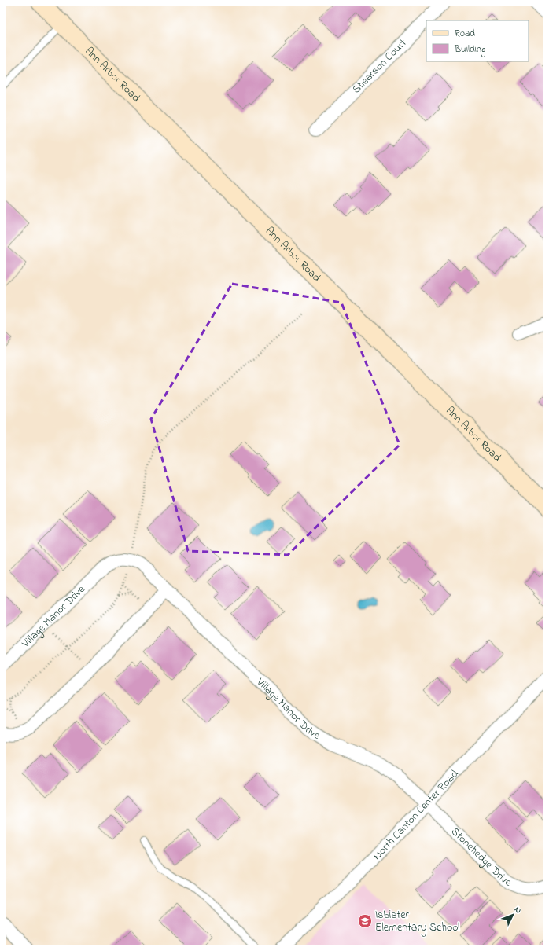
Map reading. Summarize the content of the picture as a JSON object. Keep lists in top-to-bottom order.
{
  "streets": {
    "main road": ["Ann Arbor Road"],
    "street": [
      "Shearson Court",
      "Village Manor Drive",
      "North Canton Center Road",
      "Stonehedge Drive"
    ]
  },
  "crossings": [
    ["Village Manor Drive", "North Canton Center Road"],
    ["Village Manor Drive", "Stonehedge Drive"],
    ["North Canton Center Road", "Stonehedge Drive"]
  ],
  "places": {
    "school or university": ["Isbister Elementary School"]
  },
  "legend": ["Road", "Building"],
  "north": "top right"
}
